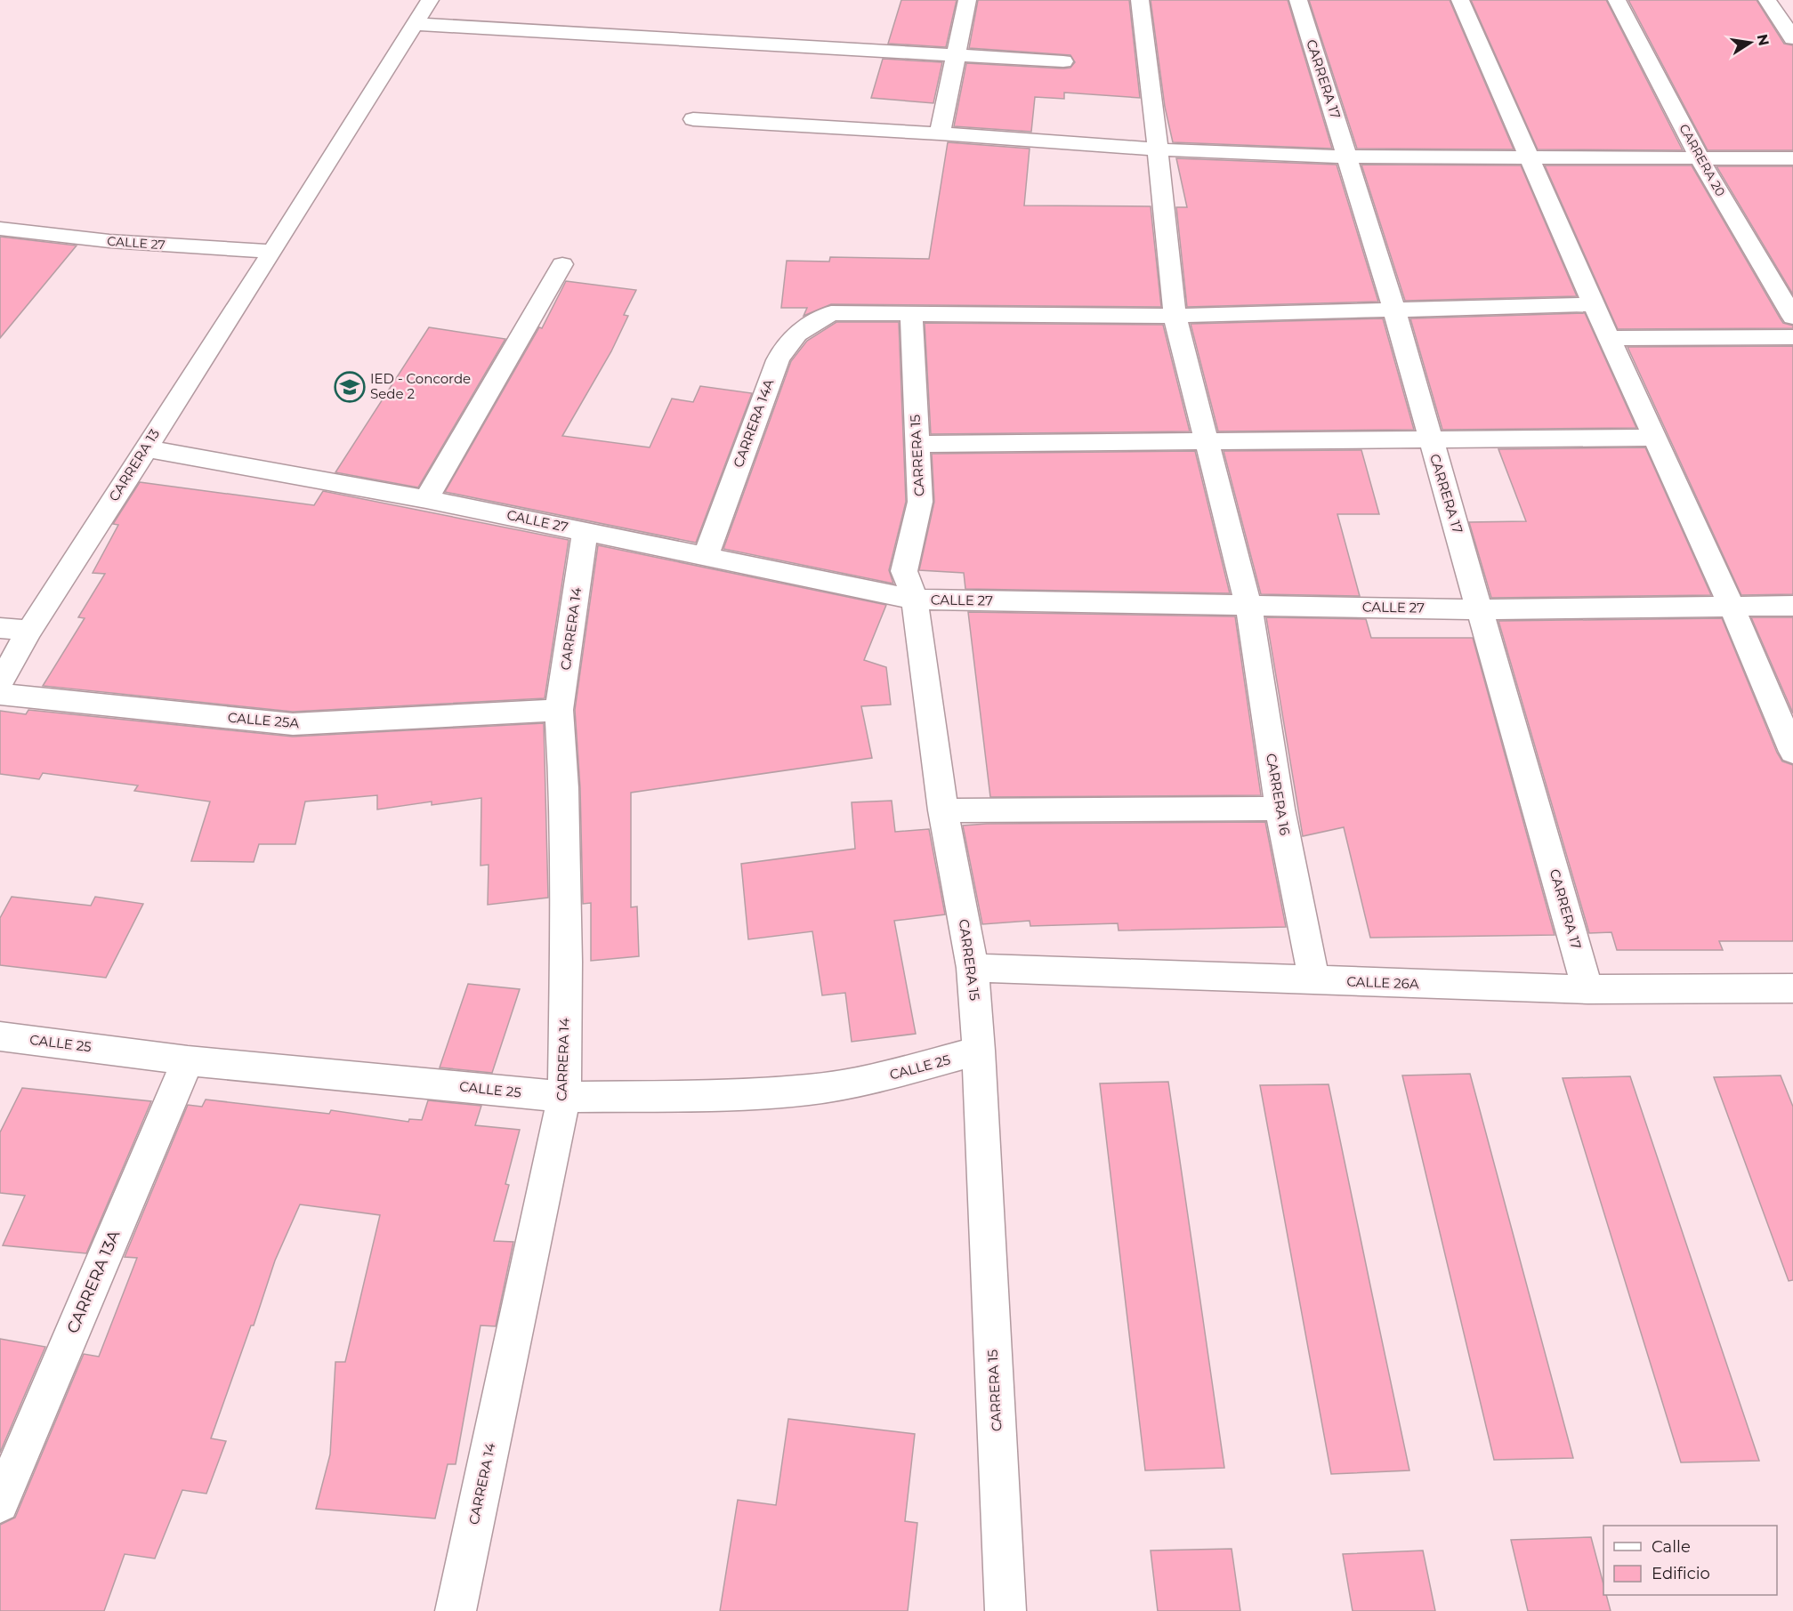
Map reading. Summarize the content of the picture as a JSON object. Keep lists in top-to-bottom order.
{
  "streets": {
    "street": [
      "CARRERA 17",
      "CARRERA 20",
      "CALLE 27",
      "CARRERA 14A",
      "CARRERA 15",
      "CARRERA 13",
      "CARRERA 14",
      "CALLE 25A",
      "CARRERA 16",
      "CALLE 26A",
      "CALLE 25",
      "CARRERA 13A"
    ]
  },
  "crossings": [
    ["CARRERA 17", "CALLE 27"],
    ["CARRERA 17", "CALLE 26A"],
    ["CALLE 27", "CARRERA 14A"],
    ["CALLE 27", "CARRERA 15"],
    ["CALLE 27", "CARRERA 13"],
    ["CALLE 27", "CARRERA 14"],
    ["CALLE 27", "CARRERA 16"],
    ["CARRERA 14A", "CARRERA 15"],
    ["CARRERA 15", "CALLE 26A"],
    ["CARRERA 15", "CALLE 25"],
    ["CARRERA 14", "CALLE 25A"],
    ["CARRERA 14", "CALLE 25"],
    ["CARRERA 16", "CALLE 26A"],
    ["CALLE 25", "CARRERA 13A"]
  ],
  "places": {
    "school or university": ["IED - Concorde Sede 2"]
  },
  "legend": ["Calle", "Edificio"],
  "north": "right"
}
